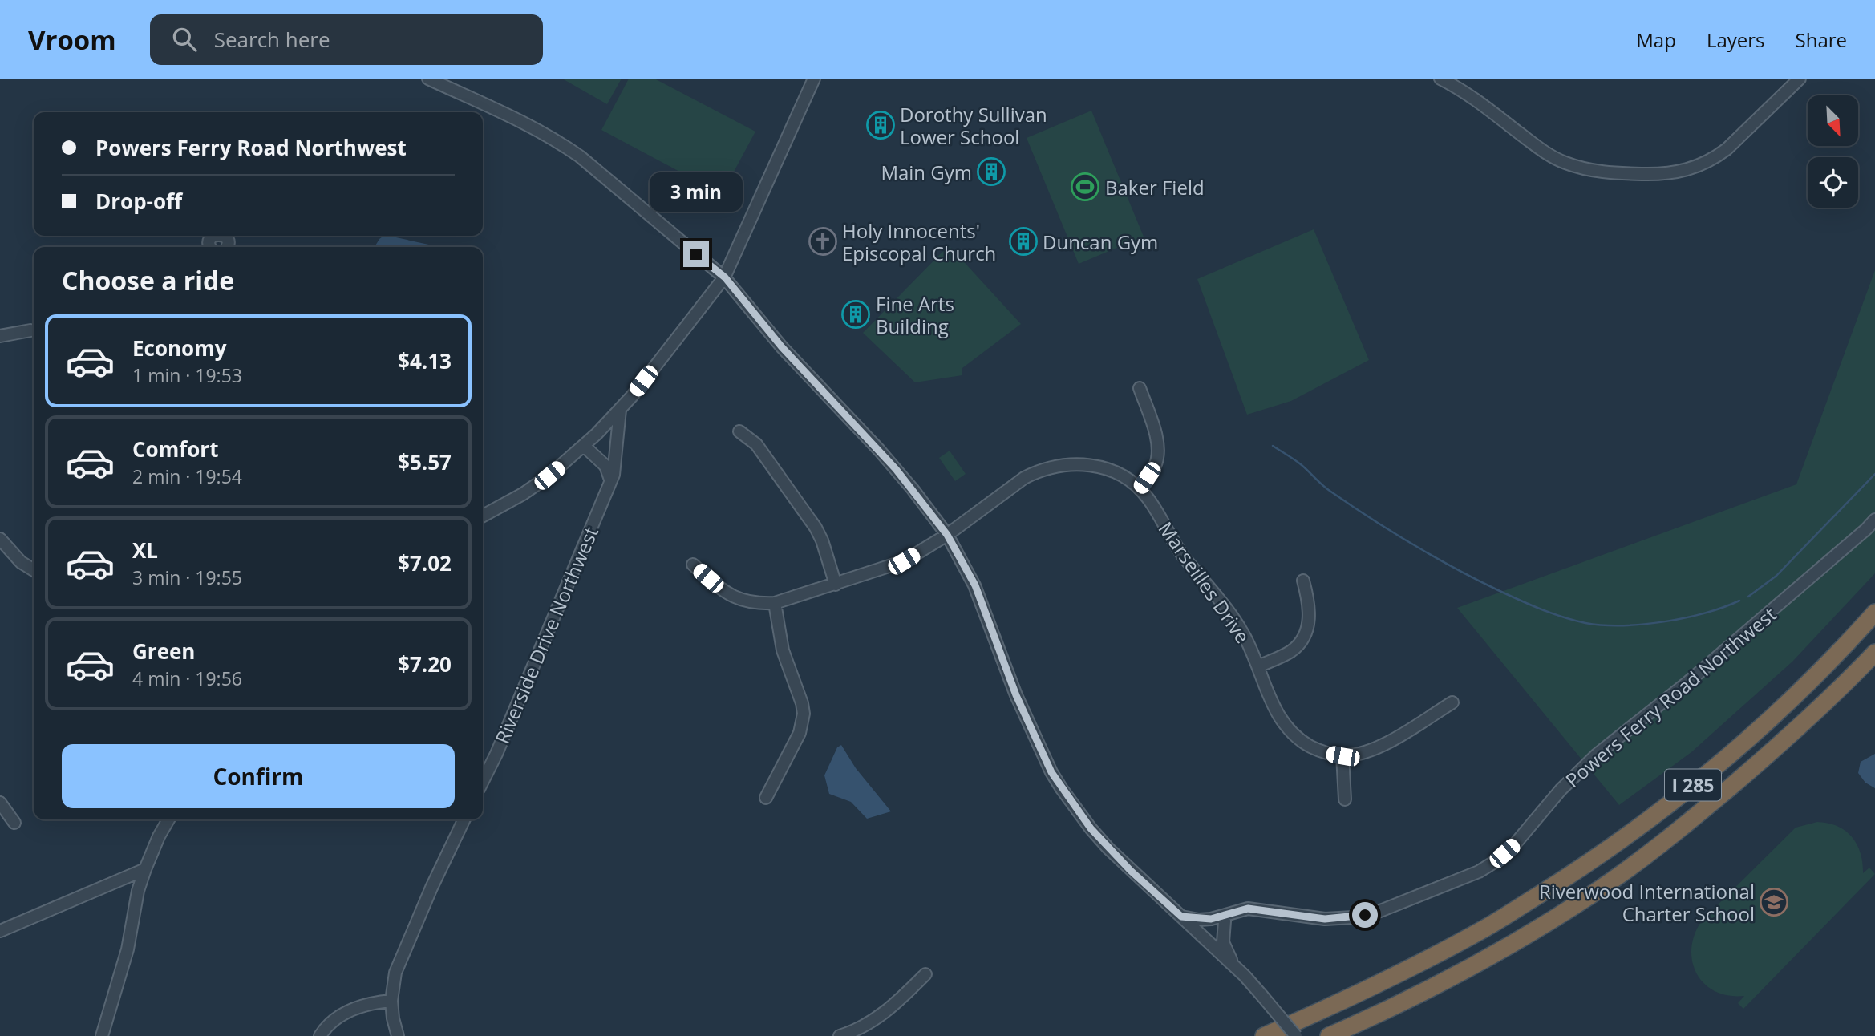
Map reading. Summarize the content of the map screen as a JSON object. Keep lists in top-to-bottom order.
{
  "streets": {
    "highway": ["I 285"],
    "street": ["Marseilles Drive", "Riverside Drive Northwest", "Powers Ferry Road Northwest"]
  },
  "places": {
    "building": [
      "Dorothy Sullivan Lower School",
      "Main Gym",
      "Duncan Gym",
      "Fine Arts Building"
    ],
    "sports": ["Baker Field"],
    "church": ["Holy Innocents' Episcopal Church"],
    "school or university": ["Riverwood International Charter School"]
  },
  "north": "bottom right",
  "page": {
    "header": "Vroom",
    "search": "Search here",
    "nav": ["Map", "Layers", "Share"],
    "banner": ["Powers Ferry Road Northwest", "Drop-off"],
    "bubble": "3 min",
    "heading": "Choose a ride",
    "list": [
      {
        "name": "Economy",
        "note": "1 min · 19:53",
        "value": "$4.13"
      },
      {
        "name": "Comfort",
        "note": "2 min · 19:54",
        "value": "$5.57"
      },
      {
        "name": "XL",
        "note": "3 min · 19:55",
        "value": "$7.02"
      },
      {
        "name": "Green",
        "note": "4 min · 19:56",
        "value": "$7.20"
      }
    ],
    "buttons": "Confirm"
  }
}
